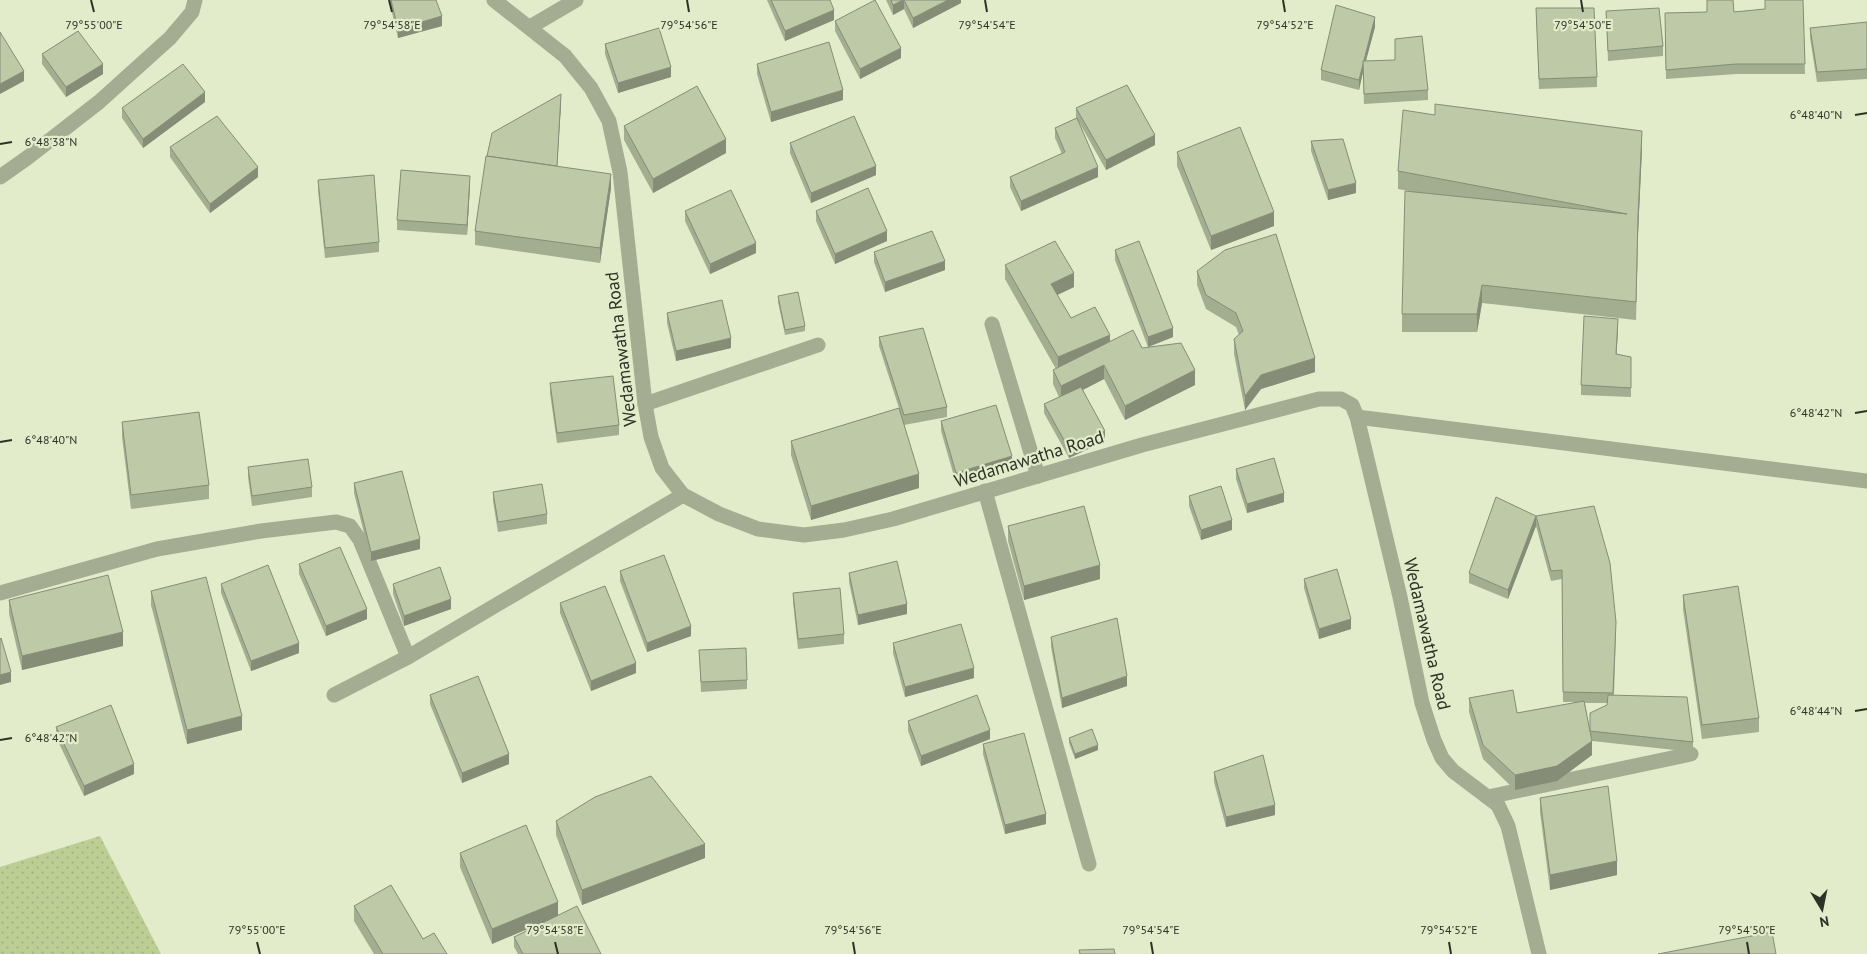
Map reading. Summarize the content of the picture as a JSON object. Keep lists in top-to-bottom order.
{
  "streets": {
    "street": ["Wedamawatha Road"]
  },
  "north": "bottom",
  "coordinates": [
    "79°55'00\"E",
    "79°54'58\"E",
    "79°54'56\"E",
    "79°54'54\"E",
    "79°54'52\"E",
    "79°54'50\"E",
    "6°48'40\"N",
    "6°48'38\"N",
    "6°48'42\"N",
    "6°48'44\"N"
  ]
}
